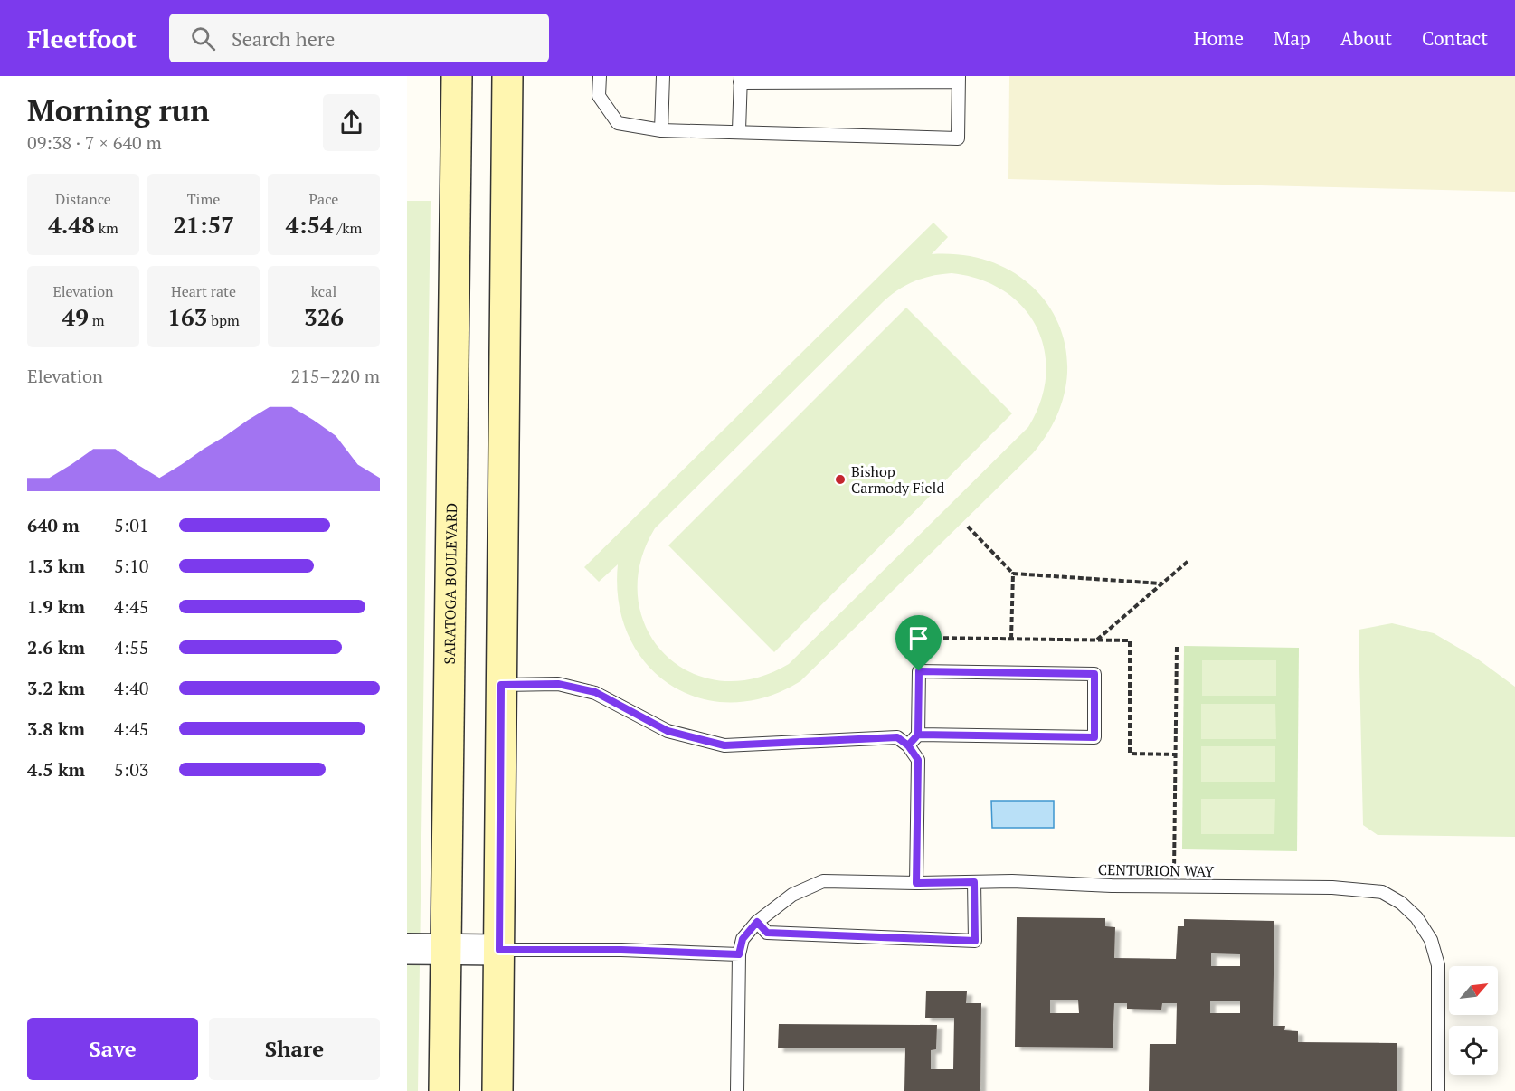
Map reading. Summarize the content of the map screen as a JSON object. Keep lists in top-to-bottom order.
{
  "streets": {
    "main road": ["SARATOGA BOULEVARD"],
    "lane": ["CENTURION WAY"]
  },
  "places": ["Bishop Carmody Field"],
  "north": "top right",
  "page": {
    "header": "Fleetfoot",
    "search": "Search here",
    "nav": [
      "Home",
      "Map",
      "About",
      "Contact"
    ],
    "heading": ["Morning run", "09:38 · 7 × 640 m"],
    "stats": [
      ["Distance", "4.48 km"],
      ["Time", "21:57"],
      ["Pace", "4:54 /km"],
      ["Elevation", "49 m"],
      ["Heart rate", "163 bpm"],
      ["kcal", "326"]
    ],
    "chart": ["Elevation", "215–220 m"],
    "list": [
      {
        "name": "640 m",
        "note": "5:01"
      },
      {
        "name": "1.3 km",
        "note": "5:10"
      },
      {
        "name": "1.9 km",
        "note": "4:45"
      },
      {
        "name": "2.6 km",
        "note": "4:55"
      },
      {
        "name": "3.2 km",
        "note": "4:40"
      },
      {
        "name": "3.8 km",
        "note": "4:45"
      },
      {
        "name": "4.5 km",
        "note": "5:03"
      }
    ],
    "buttons": ["Save", "Share"]
  }
}
